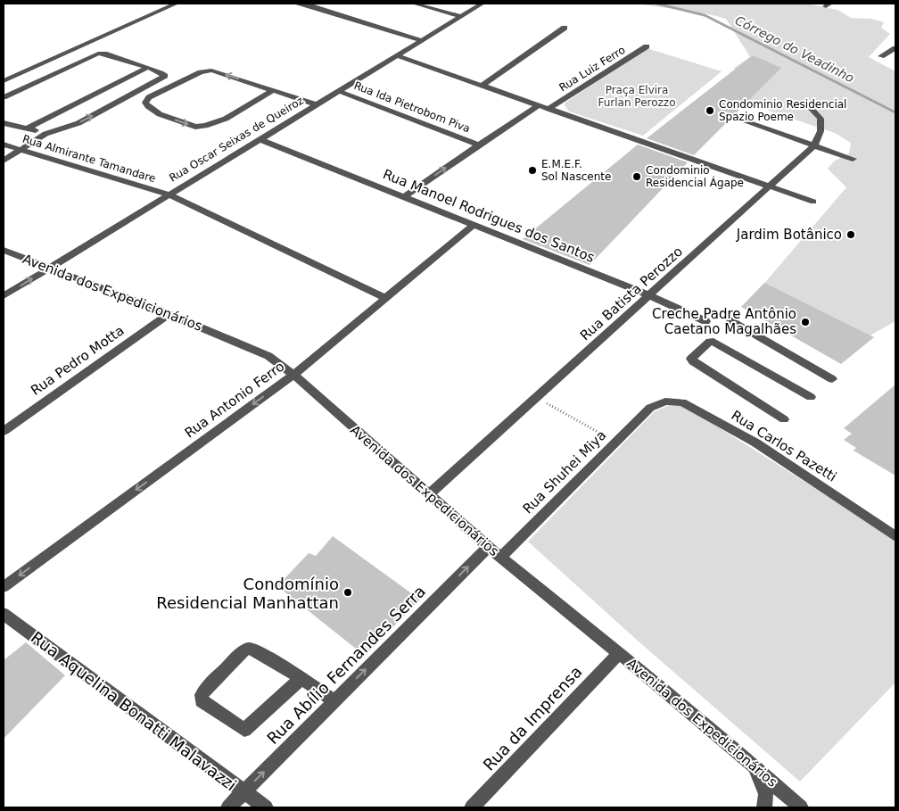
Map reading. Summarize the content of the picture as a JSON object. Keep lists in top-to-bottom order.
{
  "streets": {
    "street": [
      "Rua Luiz Ferro",
      "Rua Ida Pietrobom Piva",
      "Rua Oscar Seixas de Queiroz",
      "Rua Almirante Tamandare",
      "Rua Manoel Rodrigues dos Santos",
      "Avenida dos Expedicionários",
      "Rua Batista Perozzo",
      "Rua Pedro Motta",
      "Rua Antonio Ferro",
      "Rua Carlos Pazetti",
      "Rua Shuhei Miya",
      "Rua Abílio Fernandes Serra",
      "Rua Aquelina Bonatti Malavazzi",
      "Rua da Imprensa"
    ]
  },
  "crossings": [
    ["Rua Ida Pietrobom Piva", "Rua Oscar Seixas de Queiroz"],
    ["Rua Oscar Seixas de Queiroz", "Rua Almirante Tamandare"],
    ["Rua Oscar Seixas de Queiroz", "Rua Manoel Rodrigues dos Santos"],
    ["Rua Oscar Seixas de Queiroz", "Avenida dos Expedicionários"],
    ["Rua Almirante Tamandare", "Rua Antonio Ferro"],
    ["Rua Manoel Rodrigues dos Santos", "Rua Batista Perozzo"],
    ["Rua Manoel Rodrigues dos Santos", "Rua Antonio Ferro"],
    ["Avenida dos Expedicionários", "Rua Batista Perozzo"],
    ["Avenida dos Expedicionários", "Rua Pedro Motta"],
    ["Avenida dos Expedicionários", "Rua Antonio Ferro"],
    ["Avenida dos Expedicionários", "Rua Shuhei Miya"],
    ["Avenida dos Expedicionários", "Rua Abílio Fernandes Serra"],
    ["Avenida dos Expedicionários", "Rua da Imprensa"],
    ["Rua Carlos Pazetti", "Rua Shuhei Miya"],
    ["Rua Abílio Fernandes Serra", "Rua Aquelina Bonatti Malavazzi"]
  ],
  "one_way": ["Rua Antonio Ferro", "Rua Abílio Fernandes Serra"],
  "water": ["Córrego do Veadinho"],
  "parks": ["Praça Elvira Furlan Perozzo"],
  "places": [
    "Condominio Residencial Spazio Poeme",
    "E.M.E.F. Sol Nascente",
    "Condominio Residencial Ágape",
    "Jardim Botânico",
    "Creche Padre Antônio Caetano Magalhães",
    "Condomínio Residencial Manhattan"
  ]
}
